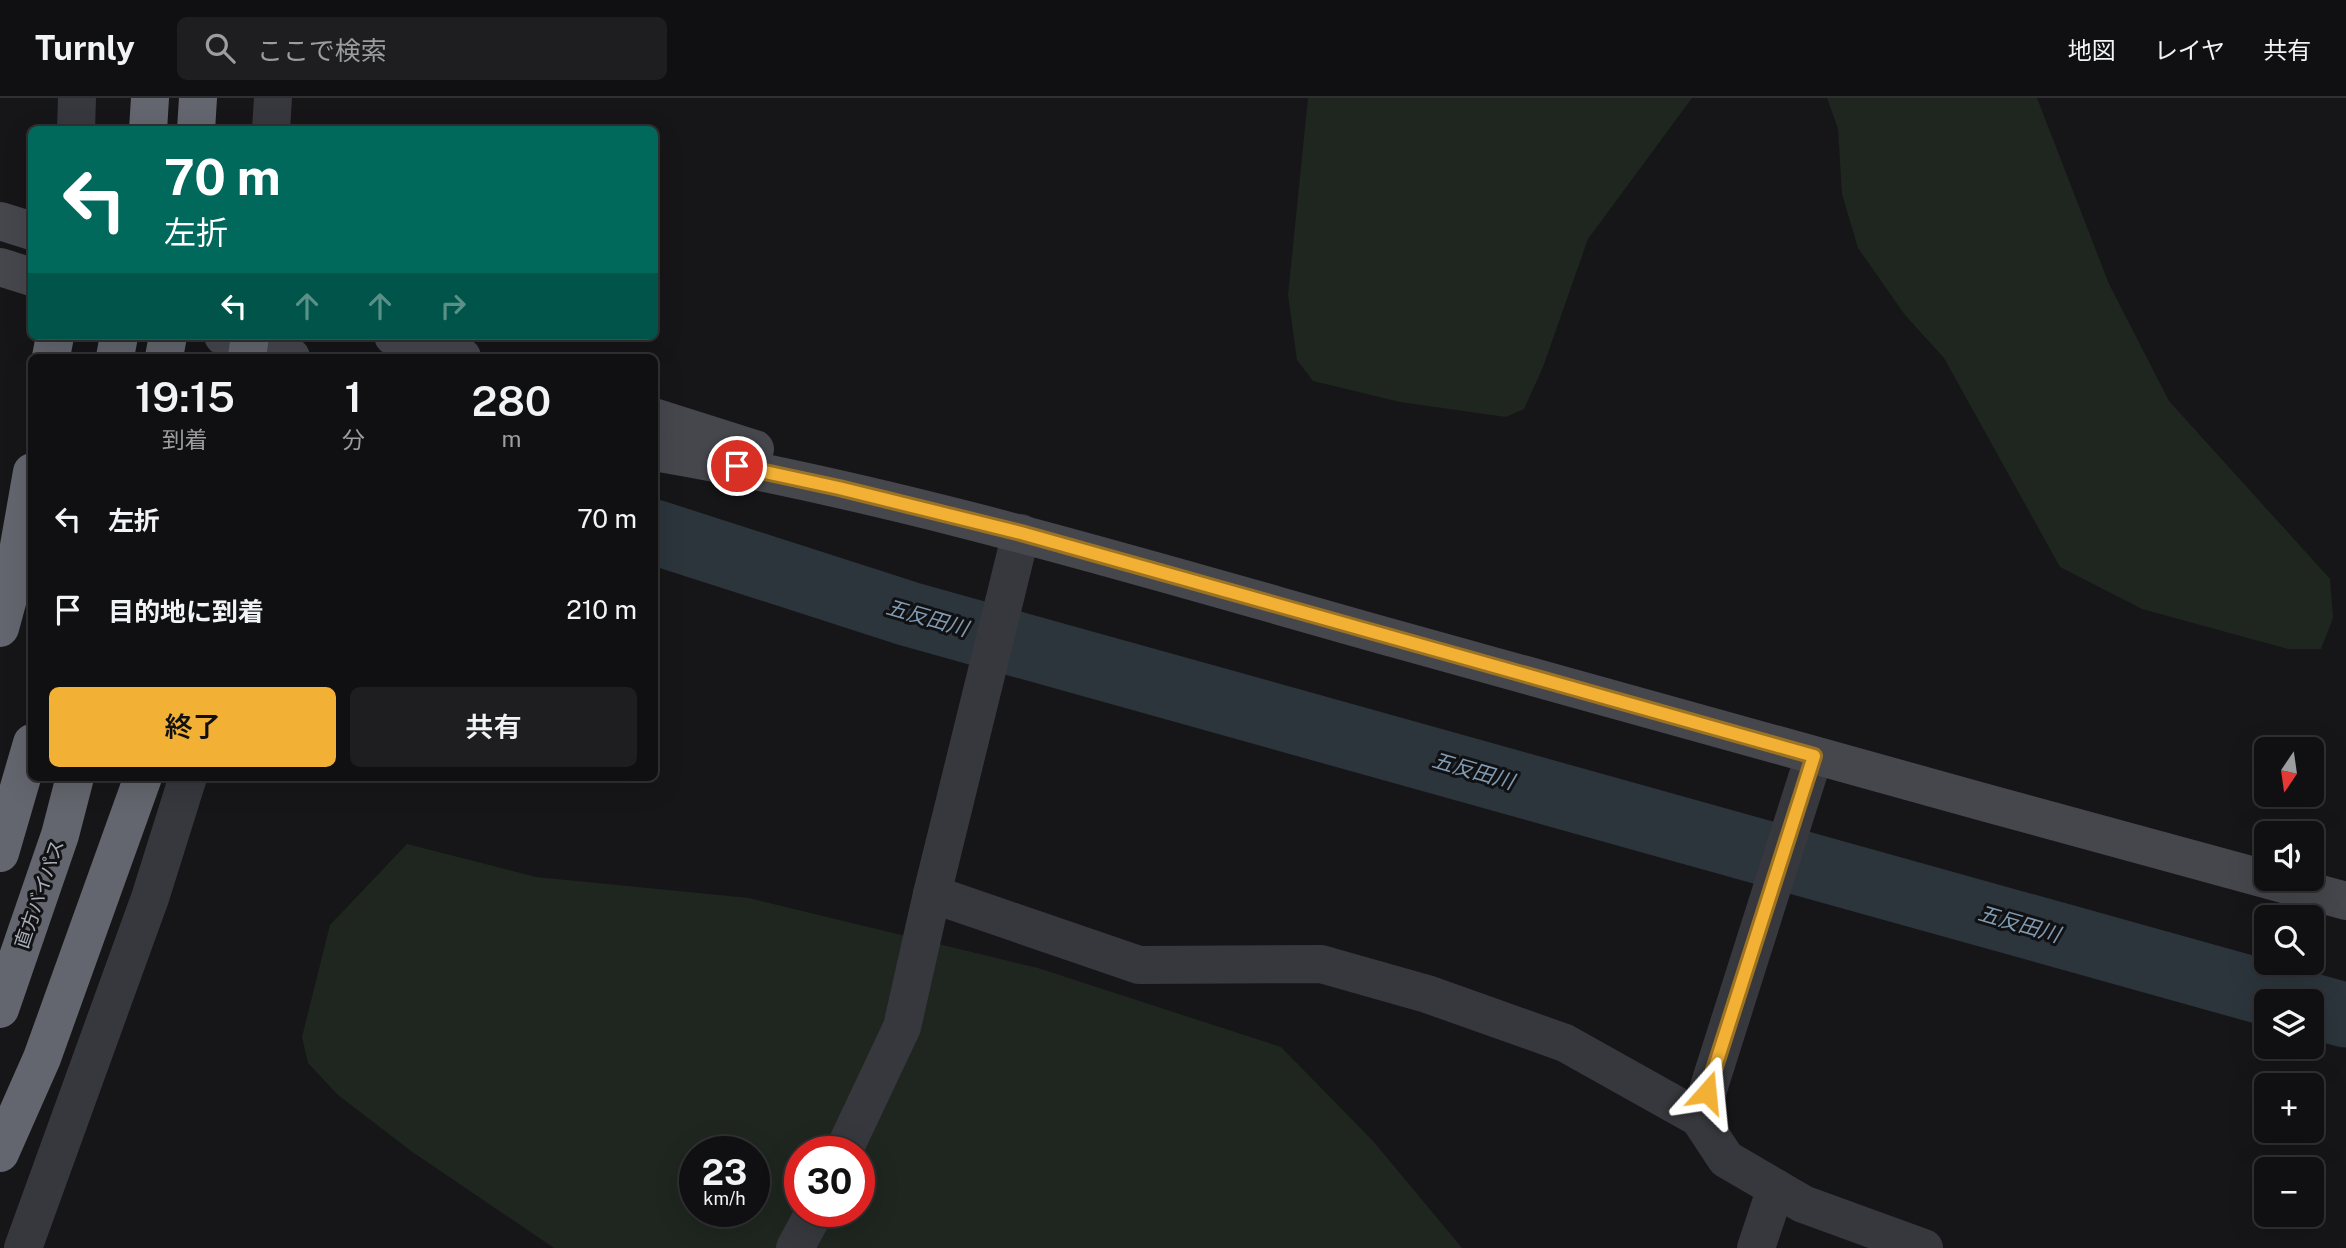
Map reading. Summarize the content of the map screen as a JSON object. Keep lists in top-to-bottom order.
{
  "streets": {
    "highway": ["直方バイパス"]
  },
  "water": ["五反田川"],
  "north": "bottom",
  "page": {
    "header": "Turnly",
    "search": "ここで検索",
    "nav": ["地図", "レイヤ", "共有"],
    "turn": ["70 m", "左折"],
    "eta": [
      "19:15",
      "到着",
      "1",
      "分",
      "280",
      "m"
    ],
    "list": [
      {
        "name": "左折",
        "value": "70 m"
      },
      {
        "name": "目的地に到着",
        "value": "210 m"
      }
    ],
    "buttons": ["終了", "共有"],
    "map_buttons": ["+", "−"],
    "speed": "23 km/h",
    "limit": "30"
  }
}
